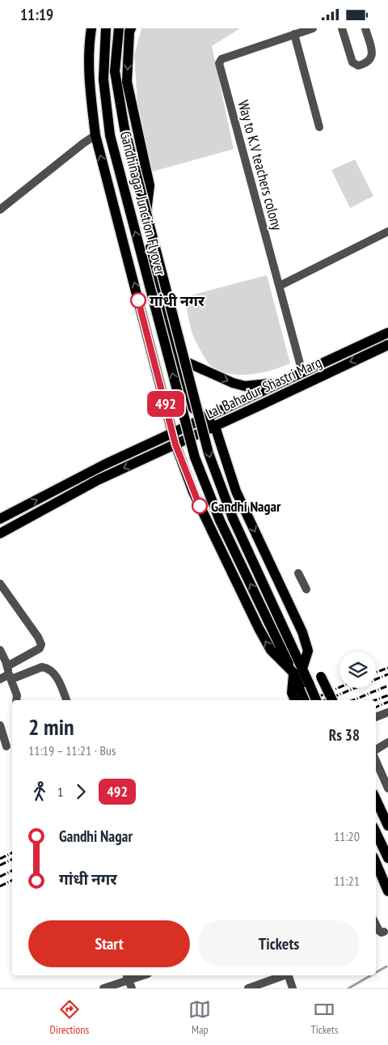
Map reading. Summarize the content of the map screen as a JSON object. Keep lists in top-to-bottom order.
{
  "streets": {
    "main road": ["Gandhinagar Junction Flyover", "Lal Bahadur Shastri Marg"],
    "street": ["Way to K.V teachers colony"]
  },
  "crossings": [
    ["Way to K.V teachers colony", "Lal Bahadur Shastri Marg"]
  ],
  "places": ["गांधी नगर", "Gandhi Nagar"],
  "lines": ["bus line 492"],
  "page": {
    "status": "11:19",
    "on_map": "492",
    "heading": ["2 min", "11:19 – 11:21 · Bus", "Rs 38"],
    "legs": ["1", "492"],
    "list": [
      {
        "name": "Gandhi Nagar",
        "value": "11:20"
      },
      {
        "name": "गांधी नगर",
        "value": "11:21"
      }
    ],
    "buttons": ["Start", "Tickets"],
    "tabs": ["Directions", "Map", "Tickets"]
  }
}
